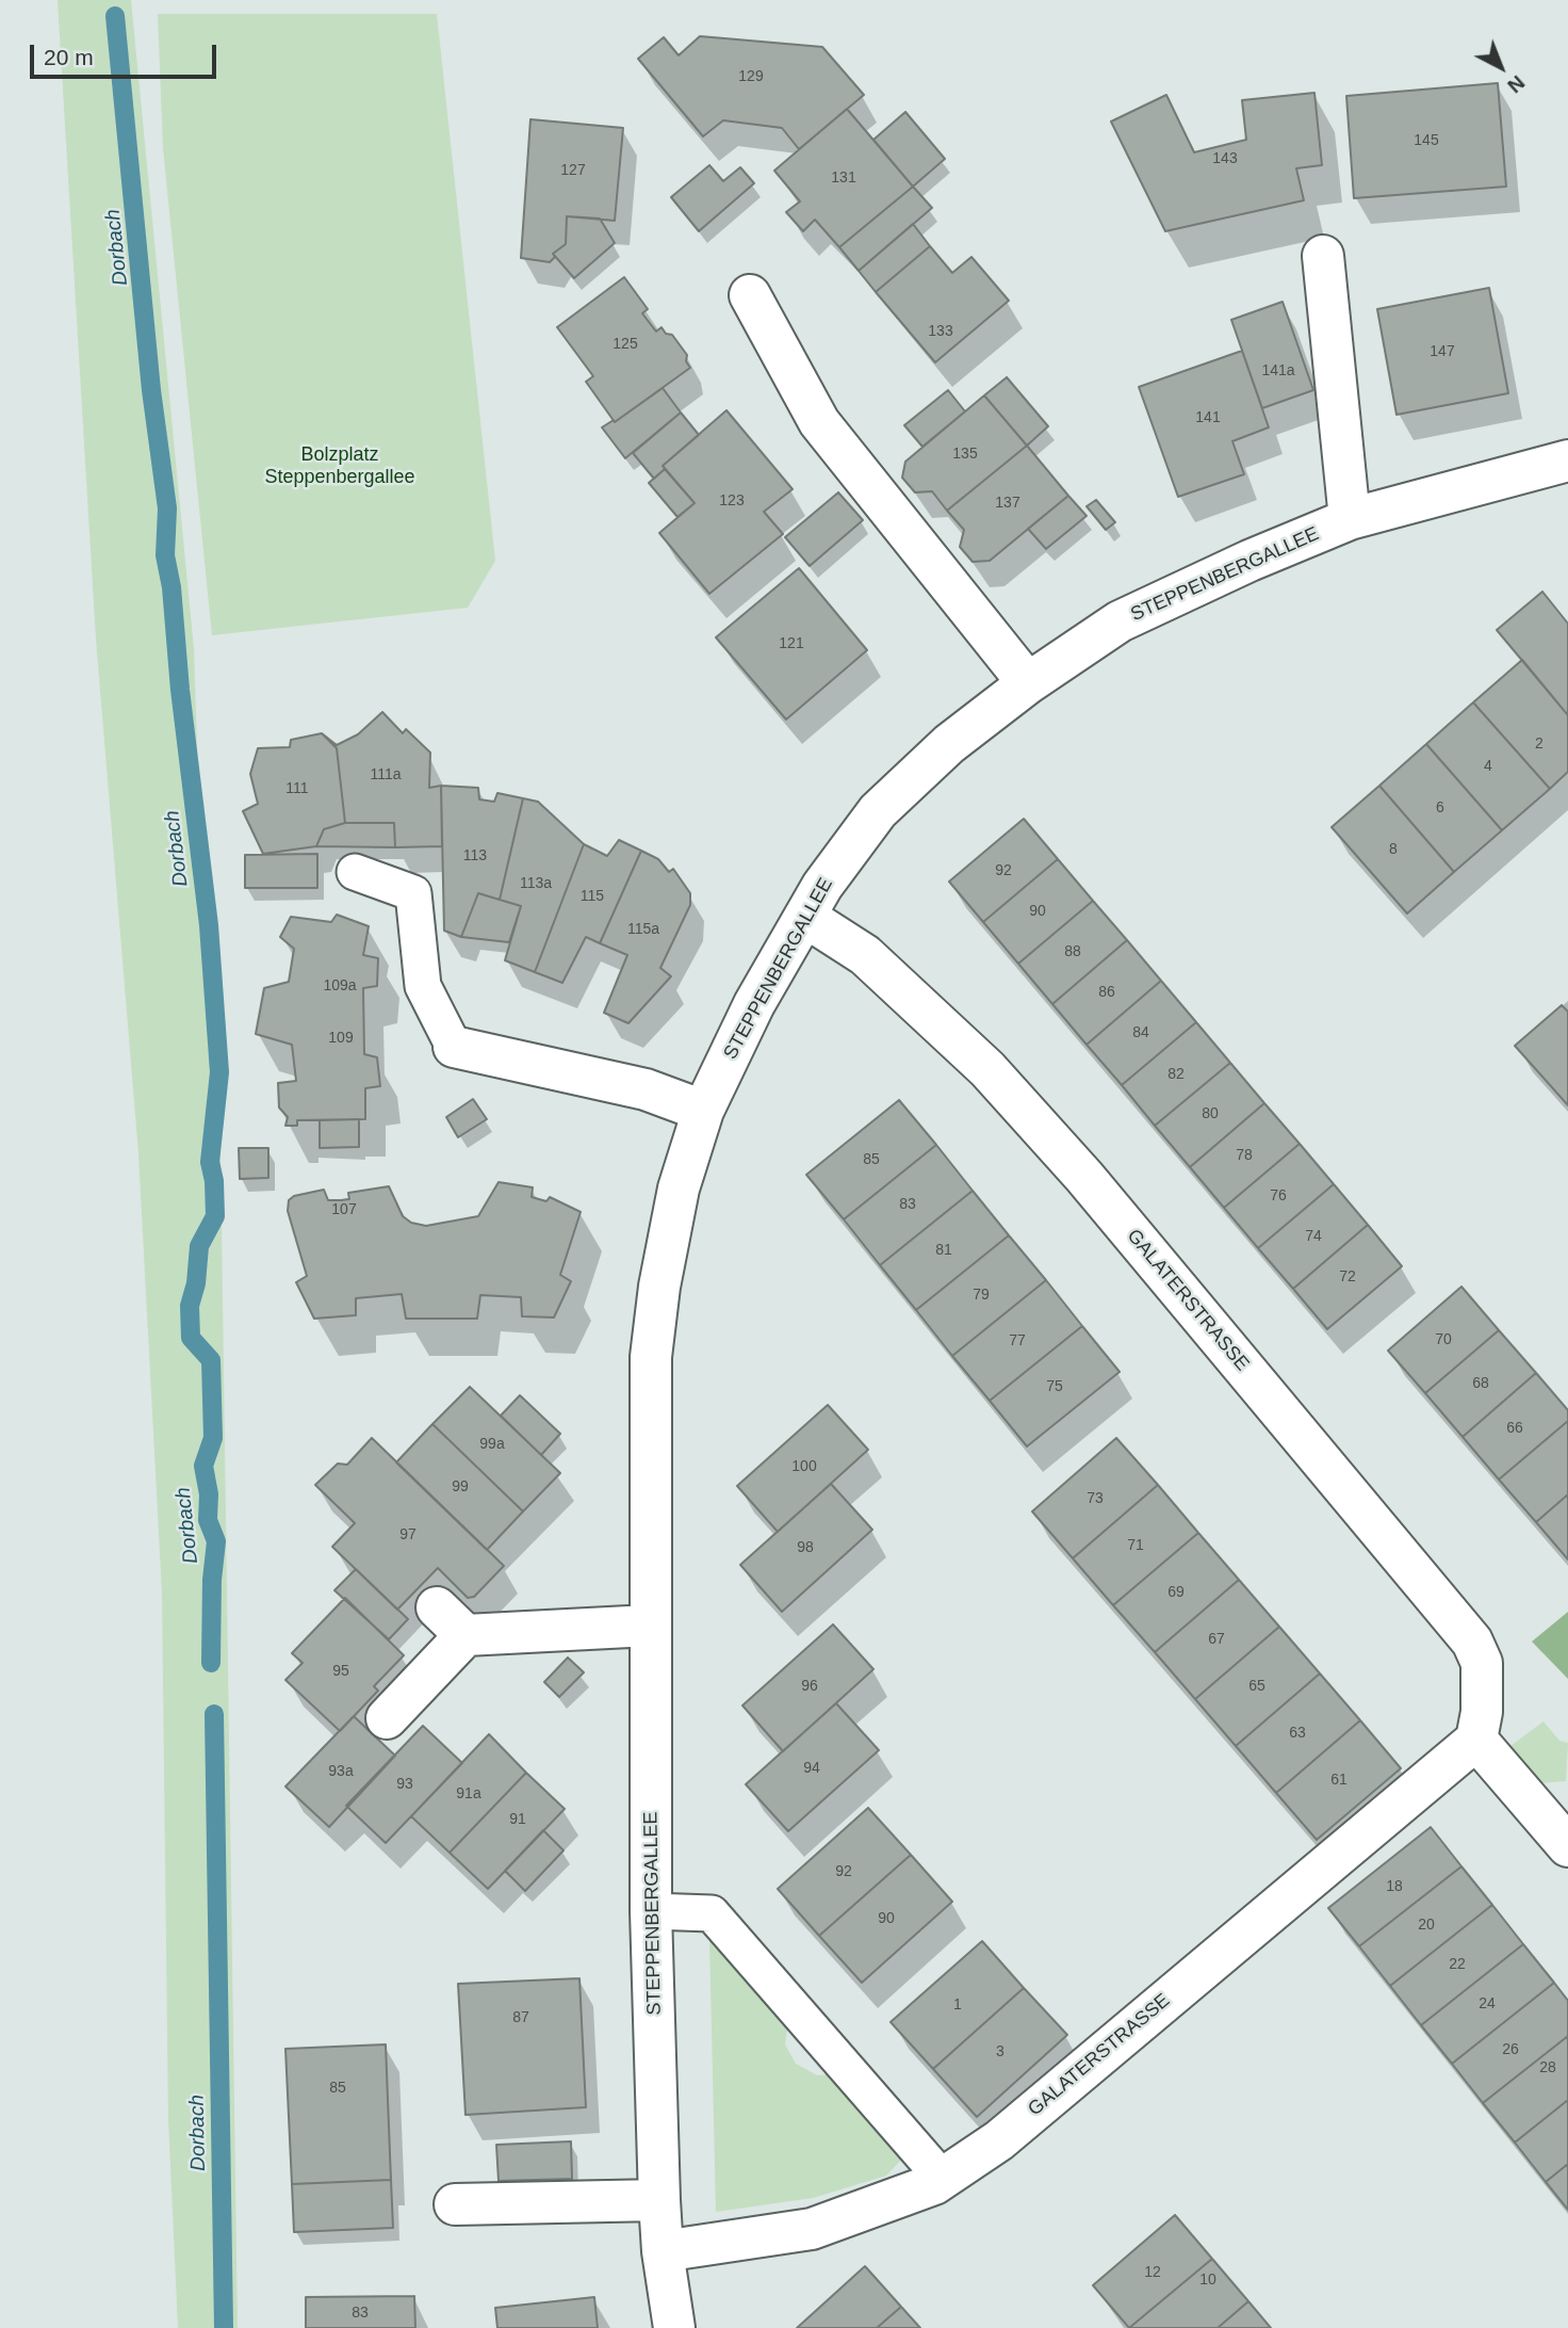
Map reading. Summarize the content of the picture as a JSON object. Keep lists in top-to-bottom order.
{
  "streets": {
    "street": ["STEPPENBERGALLEE", "GALATERSTRASSE"]
  },
  "crossings": [
    ["STEPPENBERGALLEE", "GALATERSTRASSE"]
  ],
  "water": ["Dorbach"],
  "parks": ["Bolzplatz Steppenbergallee"],
  "house_numbers": [
    "129",
    "145",
    "143",
    "127",
    "131",
    "133",
    "125",
    "147",
    "141a",
    "141",
    "135",
    "123",
    "137",
    "121",
    "2",
    "4",
    "111a",
    "111",
    "6",
    "8",
    "113",
    "92",
    "113a",
    "115",
    "90",
    "115a",
    "88",
    "109a",
    "86",
    "84",
    "109",
    "82",
    "80",
    "78",
    "85",
    "76",
    "83",
    "107",
    "74",
    "81",
    "72",
    "79",
    "70",
    "77",
    "68",
    "75",
    "66",
    "99a",
    "100",
    "99",
    "73",
    "97",
    "71",
    "98",
    "69",
    "67",
    "95",
    "96",
    "65",
    "63",
    "94",
    "93a",
    "61",
    "93",
    "91a",
    "91",
    "92",
    "18",
    "90",
    "20",
    "22",
    "24",
    "1",
    "87",
    "26",
    "3",
    "28",
    "85",
    "12",
    "10",
    "83"
  ],
  "scale_bar": "20 m",
  "north": "bottom right"
}
